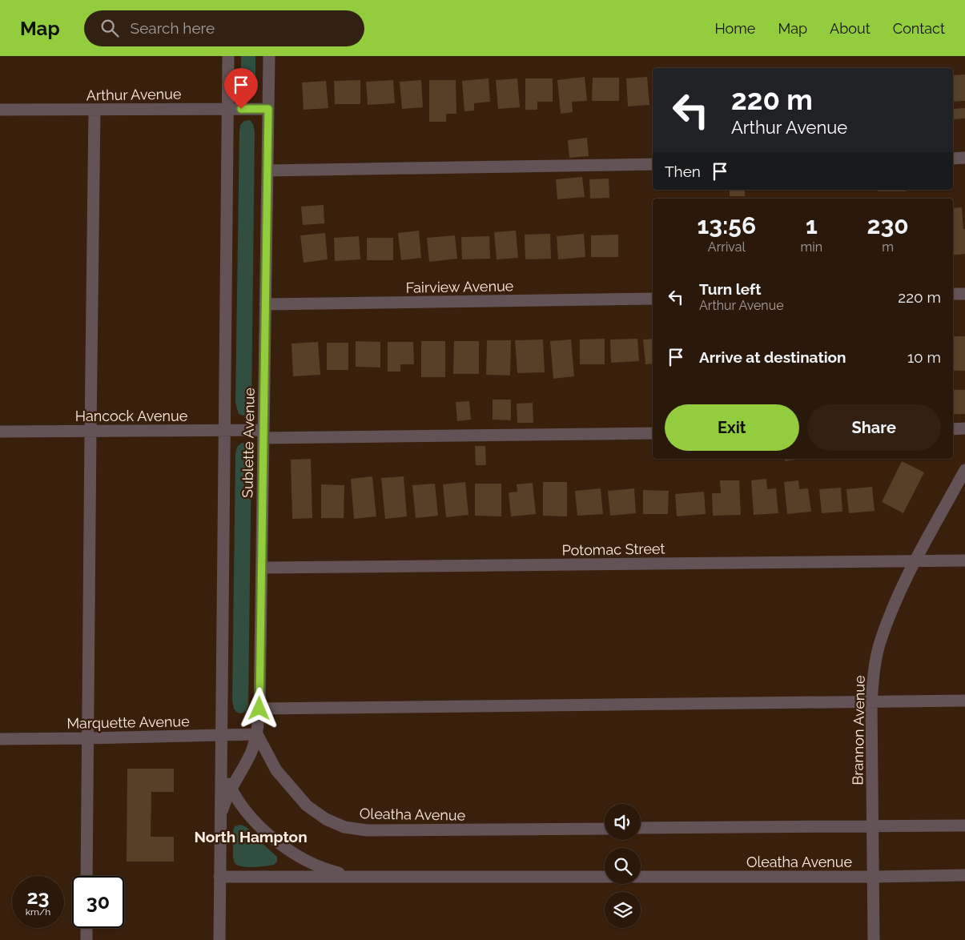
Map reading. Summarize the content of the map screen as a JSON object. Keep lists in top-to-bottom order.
{
  "streets": {
    "street": [
      "Arthur Avenue",
      "Fairview Avenue",
      "Hancock Avenue",
      "Sublette Avenue",
      "Potomac Street",
      "Marquette Avenue",
      "Brannon Avenue",
      "Oleatha Avenue"
    ]
  },
  "crossings": [
    ["Arthur Avenue", "Sublette Avenue"],
    ["Fairview Avenue", "Sublette Avenue"],
    ["Hancock Avenue", "Sublette Avenue"],
    ["Sublette Avenue", "Potomac Street"],
    ["Sublette Avenue", "Marquette Avenue"],
    ["Sublette Avenue", "Oleatha Avenue"],
    ["Potomac Street", "Brannon Avenue"],
    ["Marquette Avenue", "Oleatha Avenue"],
    ["Brannon Avenue", "Oleatha Avenue"]
  ],
  "districts": ["North Hampton"],
  "page": {
    "header": "Map",
    "search": "Search here",
    "nav": [
      "Home",
      "Map",
      "About",
      "Contact"
    ],
    "turn": ["220 m", "Arthur Avenue"],
    "then": "Then",
    "eta": [
      "13:56",
      "Arrival",
      "1",
      "min",
      "230",
      "m"
    ],
    "list": [
      {
        "name": "Turn left",
        "note": "Arthur Avenue",
        "value": "220 m"
      },
      {
        "name": "Arrive at destination",
        "value": "10 m"
      }
    ],
    "buttons": ["Exit", "Share"],
    "speed": "23 km/h",
    "limit": "30"
  }
}
